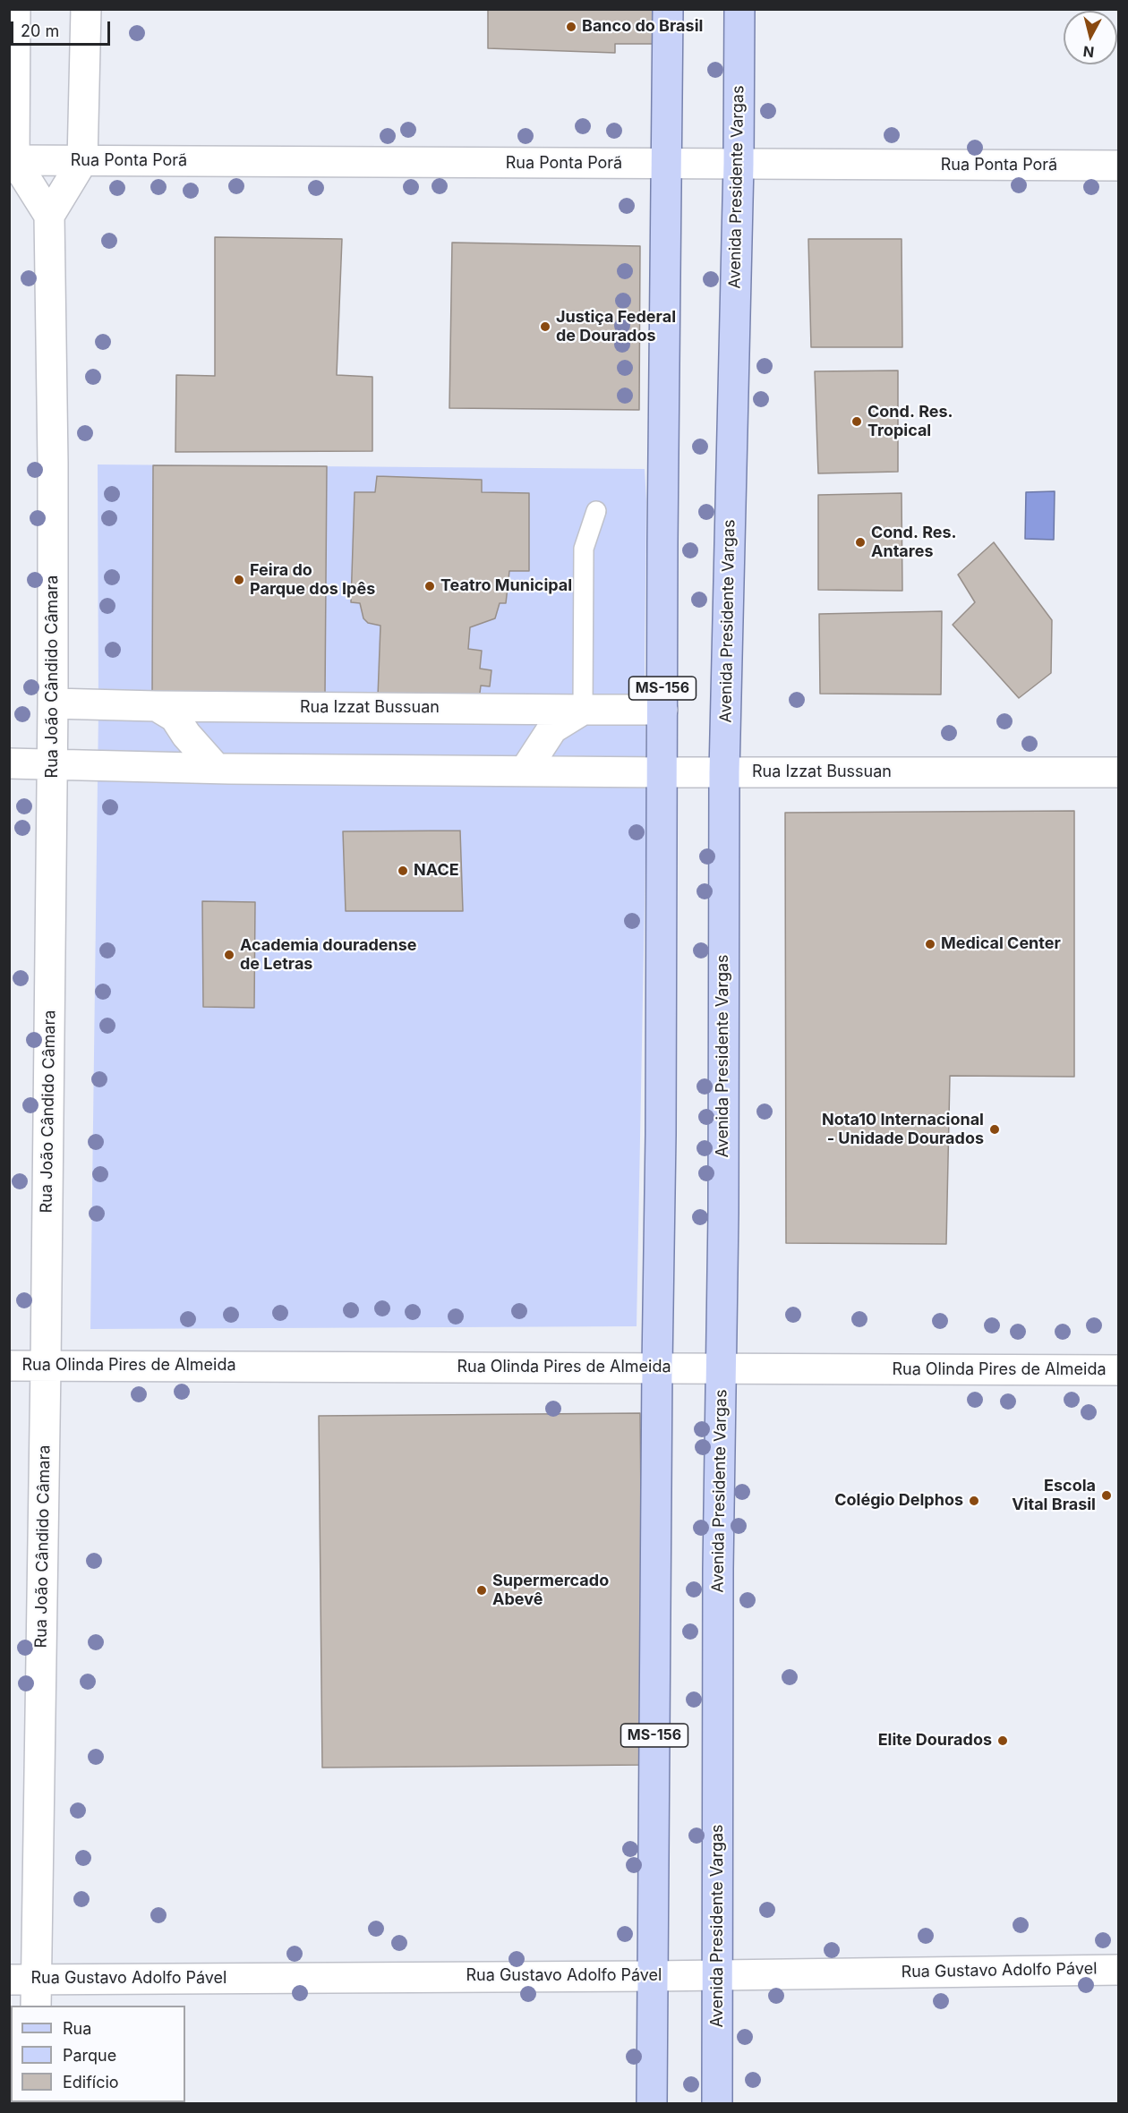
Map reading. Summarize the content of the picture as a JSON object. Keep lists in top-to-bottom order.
{
  "streets": {
    "main road": ["Avenida Presidente Vargas", "MS-156"],
    "street": [
      "Rua Ponta Porã",
      "Rua João Cândido Câmara",
      "Rua Izzat Bussuan",
      "Rua Olinda Pires de Almeida",
      "Rua Gustavo Adolfo Pável"
    ]
  },
  "crossings": [
    ["Rua Ponta Porã", "Avenida Presidente Vargas"],
    ["Rua Ponta Porã", "MS-156"],
    ["Avenida Presidente Vargas", "Rua Izzat Bussuan"],
    ["Avenida Presidente Vargas", "Rua Olinda Pires de Almeida"],
    ["Avenida Presidente Vargas", "Rua Gustavo Adolfo Pável"],
    ["Rua João Cândido Câmara", "Rua Izzat Bussuan"],
    ["Rua João Cândido Câmara", "Rua Olinda Pires de Almeida"],
    ["Rua João Cândido Câmara", "Rua Gustavo Adolfo Pável"],
    ["MS-156", "Rua Izzat Bussuan"],
    ["MS-156", "Rua Olinda Pires de Almeida"],
    ["MS-156", "Rua Gustavo Adolfo Pável"]
  ],
  "places": [
    "Banco do Brasil",
    "Justiça Federal de Dourados",
    "Cond. Res. Tropical",
    "Cond. Res. Antares",
    "Feira do Parque dos Ipês",
    "Teatro Municipal",
    "NACE",
    "Medical Center",
    "Academia douradense de Letras",
    "Nota10 Internacional - Unidade Dourados",
    "Escola Vital Brasil",
    "Colégio Delphos",
    "Supermercado Abevê",
    "Elite Dourados"
  ],
  "legend": ["Rua", "Parque", "Edifício"],
  "scale_bar": "20 m",
  "north": "bottom"
}
